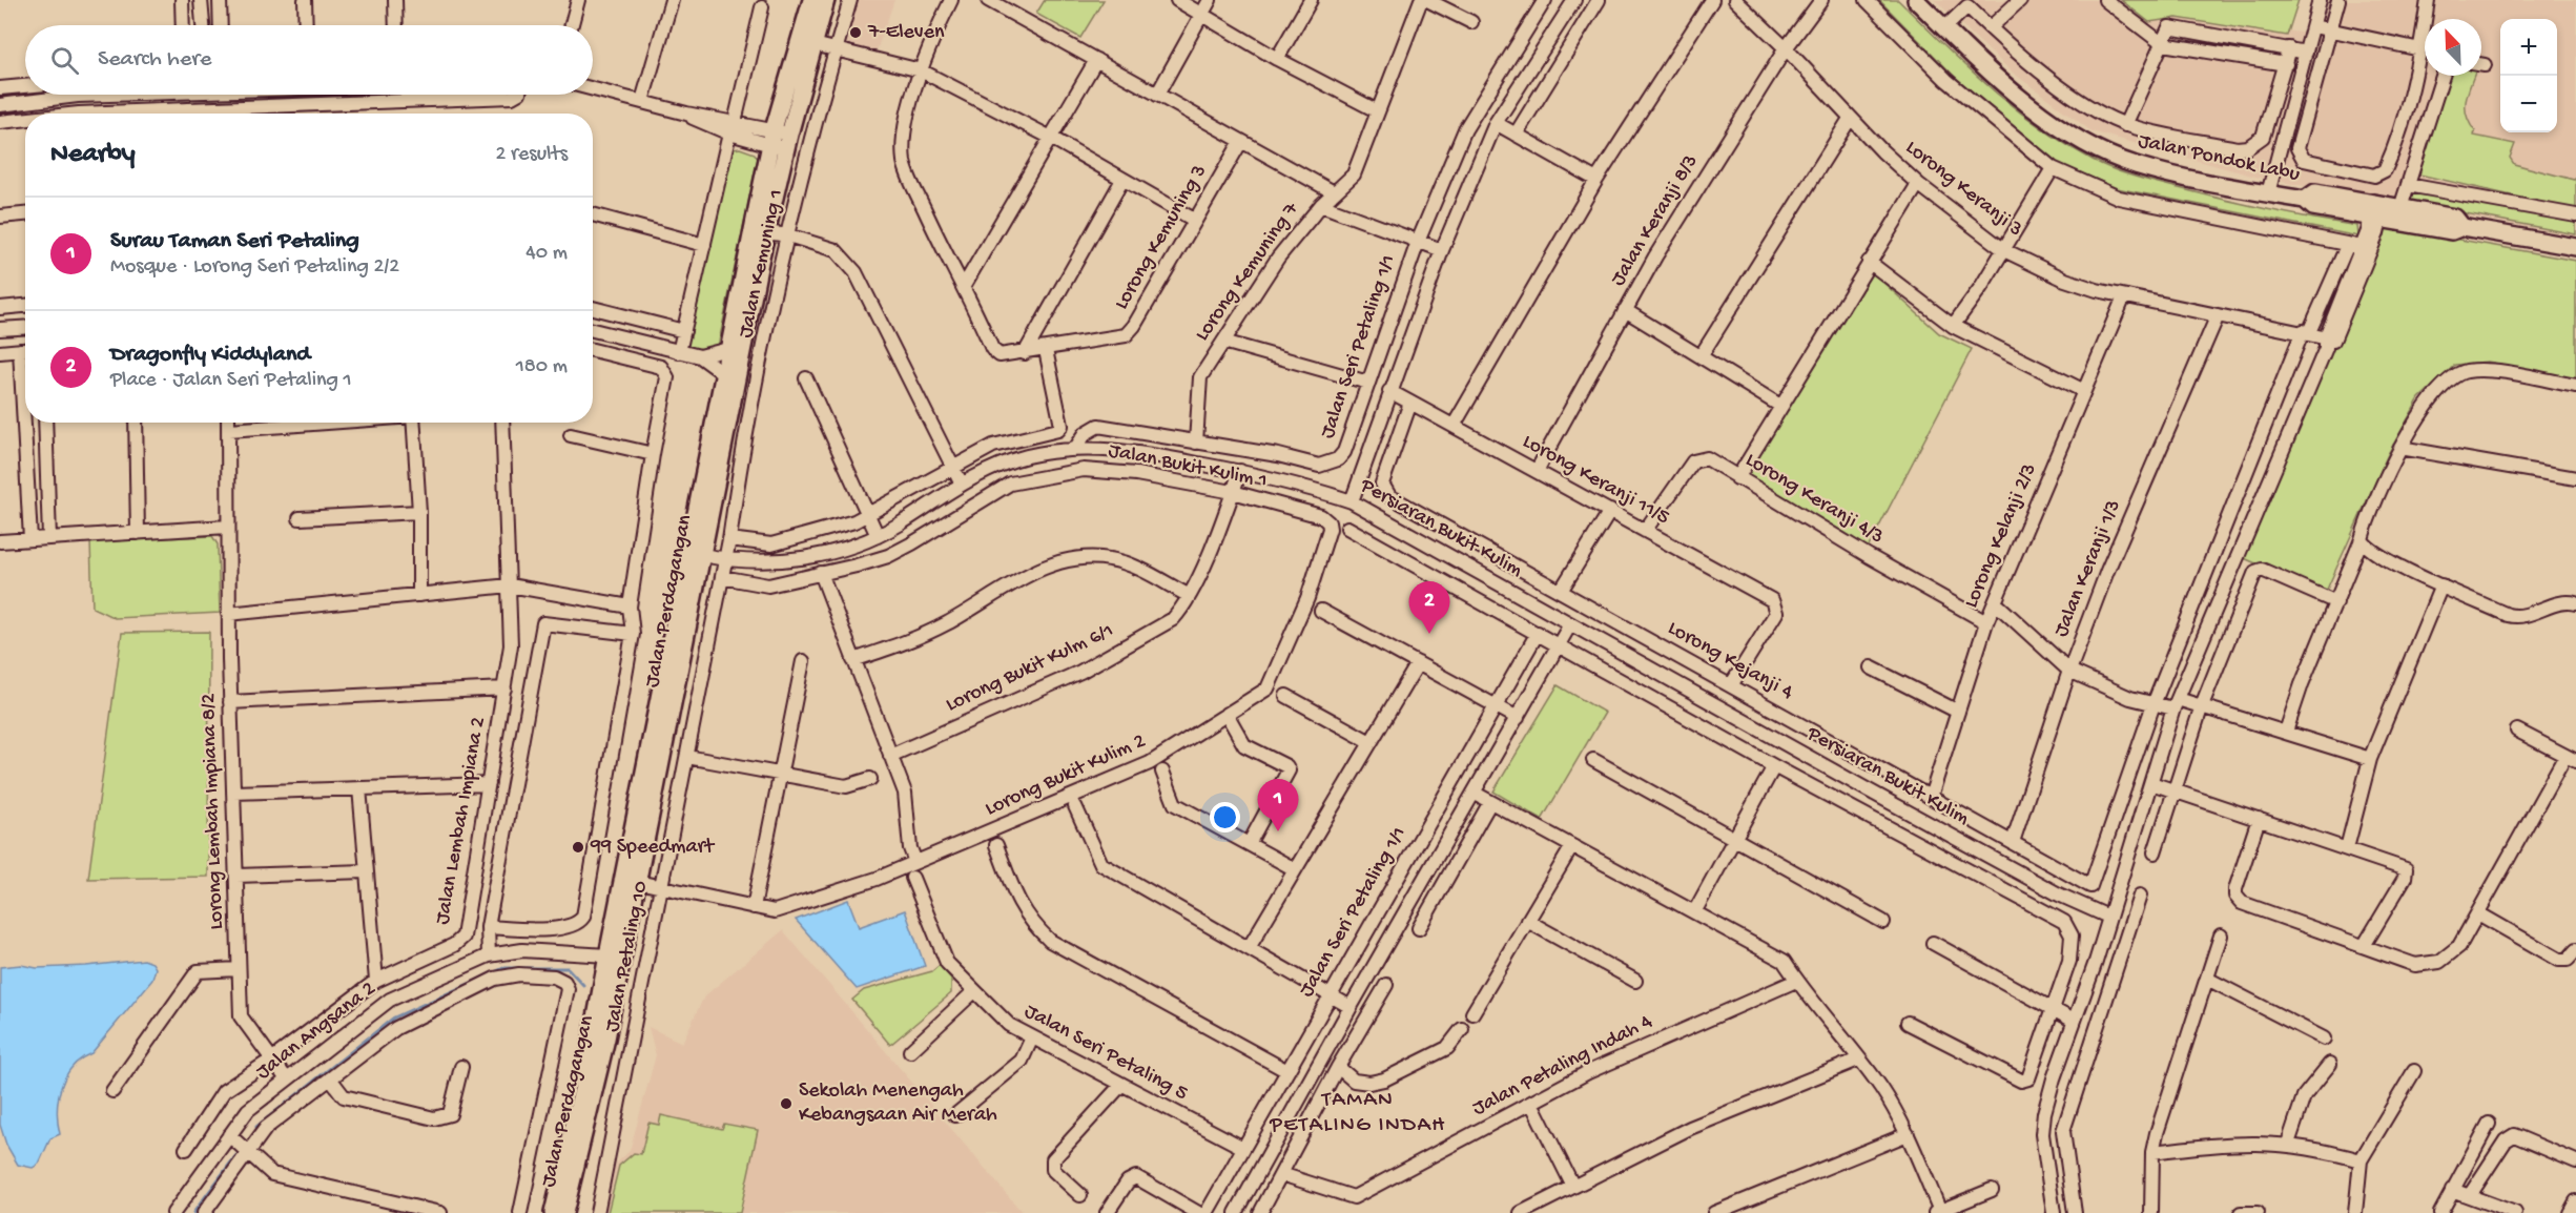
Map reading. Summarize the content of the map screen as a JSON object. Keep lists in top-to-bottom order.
{
  "streets": {
    "main road": ["Jalan Pondok Labu", "Jalan Perdagangan"],
    "street": [
      "Lorong Keranji 3",
      "Jalan Keranji 8/3",
      "Lorong Kemuning 3",
      "Jalan Kemuning 1",
      "Lorong Kemuning 7",
      "Jalan Seri Petaling 1/1",
      "Jalan Bukit Kulim 1",
      "Lorong Keranji 11/5",
      "Lorong Keranji 4/3",
      "Persiaran Bukit Kulim",
      "Lorong Kelanji 2/3",
      "Jalan Keranji 1/3",
      "Lorong Kejanji 4",
      "Lorong Bukit Kulm 6/1",
      "Lorong Bukit Kulim 2",
      "Lorong Lembah Impiana 8/2",
      "Jalan Lembah Impiana 2",
      "Jalan Petaling 10",
      "Jalan Angsana 2",
      "Jalan Seri Petaling 5",
      "Jalan Petaling Indah 4"
    ]
  },
  "crossings": [
    ["Lorong Keranji 3", "Jalan Keranji 8/3"],
    ["Lorong Keranji 3", "Lorong Kelanji 2/3"],
    ["Lorong Keranji 3", "Jalan Keranji 1/3"],
    ["Jalan Keranji 8/3", "Lorong Keranji 11/5"],
    ["Jalan Kemuning 1", "Persiaran Bukit Kulim"],
    ["Jalan Kemuning 1", "Jalan Petaling 10"],
    ["Lorong Kemuning 7", "Jalan Seri Petaling 1/1"],
    ["Jalan Seri Petaling 1/1", "Persiaran Bukit Kulim"],
    ["Jalan Seri Petaling 1/1", "Jalan Seri Petaling 5"],
    ["Jalan Bukit Kulim 1", "Lorong Bukit Kulm 6/1"],
    ["Jalan Bukit Kulim 1", "Lorong Bukit Kulim 2"],
    ["Jalan Bukit Kulim 1", "Jalan Petaling 10"],
    ["Lorong Keranji 11/5", "Lorong Keranji 4/3"],
    ["Lorong Keranji 11/5", "Lorong Kejanji 4"],
    ["Lorong Keranji 4/3", "Lorong Kelanji 2/3"],
    ["Persiaran Bukit Kulim", "Jalan Perdagangan"],
    ["Persiaran Bukit Kulim", "Lorong Bukit Kulm 6/1"],
    ["Persiaran Bukit Kulim", "Jalan Petaling 10"],
    ["Lorong Kelanji 2/3", "Lorong Kejanji 4"],
    ["Jalan Keranji 1/3", "Lorong Kejanji 4"],
    ["Jalan Perdagangan", "Lorong Bukit Kulim 2"],
    ["Jalan Perdagangan", "Jalan Angsana 2"],
    ["Lorong Bukit Kulim 2", "Jalan Petaling 10"],
    ["Lorong Lembah Impiana 8/2", "Jalan Lembah Impiana 2"],
    ["Lorong Lembah Impiana 8/2", "Jalan Angsana 2"]
  ],
  "districts": ["TAMAN PETALING INDAH"],
  "places": ["7-Eleven", "99 Speedmart", "Sekolah Menengah Kebangsaan Air Merah"],
  "north": "top left",
  "page": {
    "map_buttons": ["+", "−"],
    "search": "Search here",
    "heading": ["Nearby", "2 results"],
    "list": [
      {
        "mark": "1",
        "name": "Surau Taman Seri Petaling",
        "note": "Mosque · Lorong Seri Petaling 2/2",
        "value": "40 m"
      },
      {
        "mark": "2",
        "name": "Dragonfly Kiddyland",
        "note": "Place · Jalan Seri Petaling 1",
        "value": "180 m"
      }
    ],
    "pins": ["2", "1"]
  }
}
